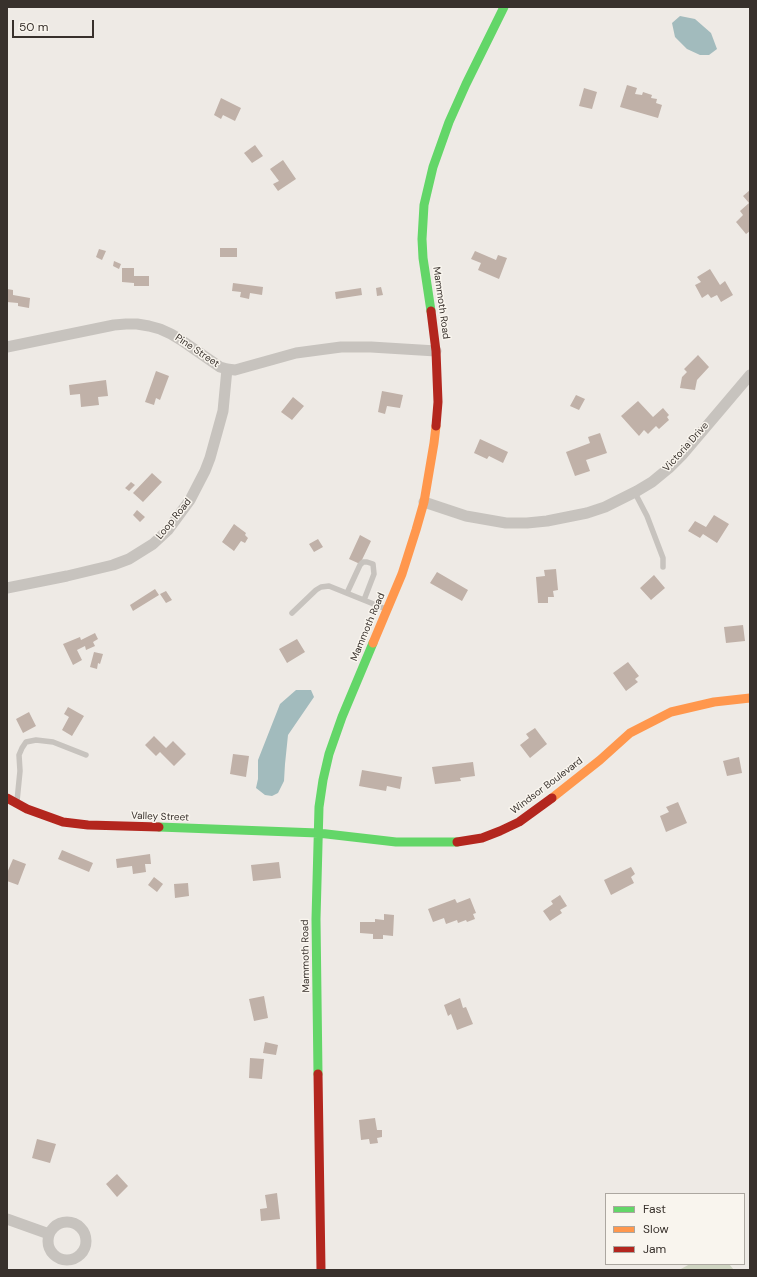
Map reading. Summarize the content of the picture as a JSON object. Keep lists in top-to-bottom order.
{
  "streets": {
    "main road": ["Mammoth Road", "Windsor Boulevard", "Valley Street"],
    "street": ["Pine Street", "Victoria Drive", "Loop Road"]
  },
  "crossings": [
    ["Mammoth Road", "Pine Street"],
    ["Mammoth Road", "Victoria Drive"],
    ["Mammoth Road", "Windsor Boulevard"],
    ["Mammoth Road", "Valley Street"],
    ["Pine Street", "Loop Road"],
    ["Windsor Boulevard", "Valley Street"]
  ],
  "legend": ["Fast", "Slow", "Jam"],
  "scale_bar": "50 m"
}
